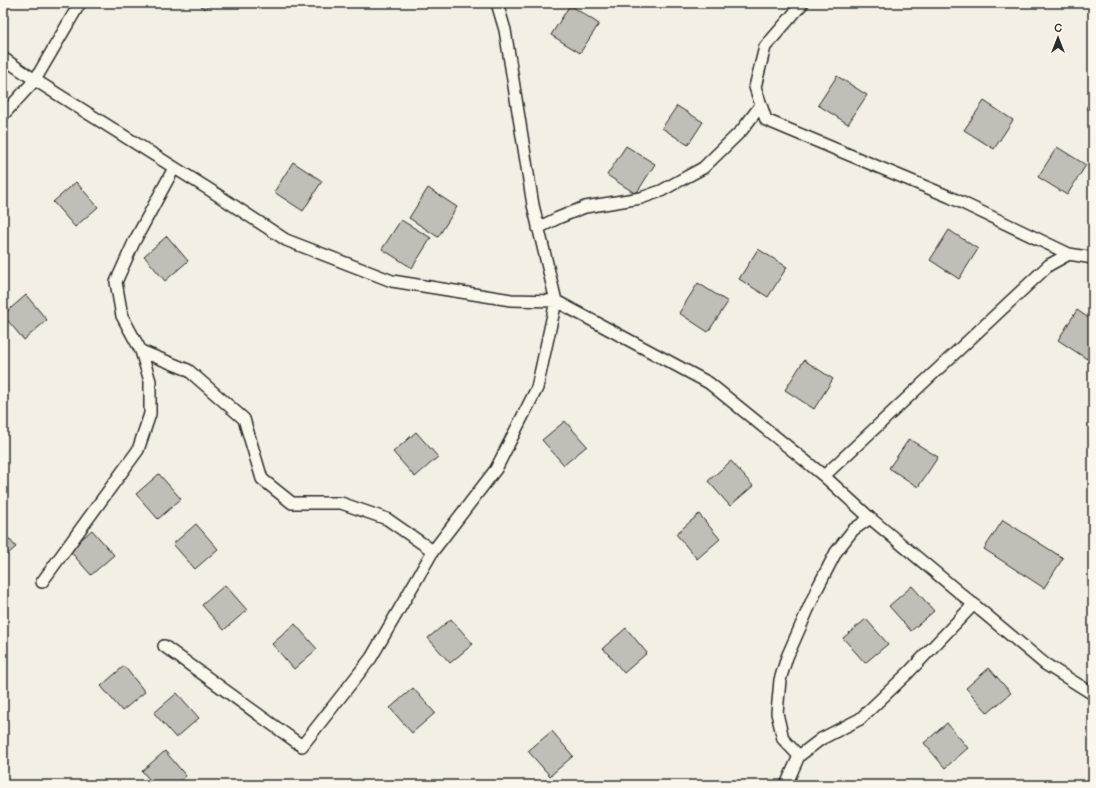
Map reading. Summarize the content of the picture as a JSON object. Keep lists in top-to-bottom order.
{
  "north": "top"
}
